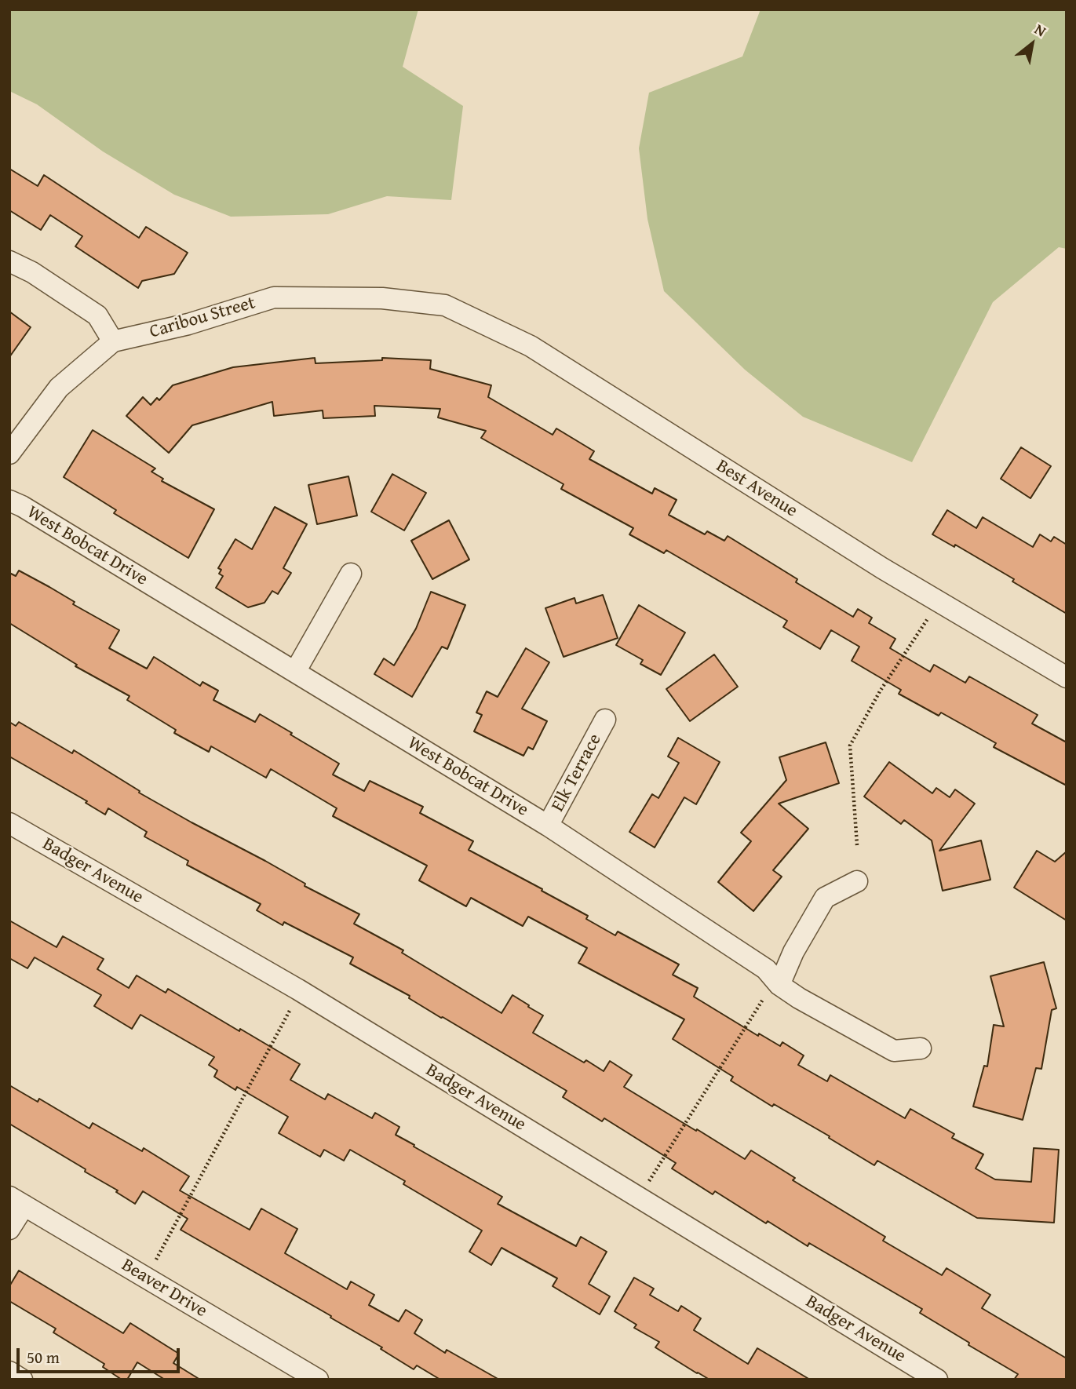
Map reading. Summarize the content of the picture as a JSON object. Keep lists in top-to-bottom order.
{
  "streets": {
    "street": [
      "Caribou Street",
      "Best Avenue",
      "West Bobcat Drive",
      "Elk Terrace",
      "Badger Avenue",
      "Beaver Drive"
    ]
  },
  "crossings": [
    ["Caribou Street", "Best Avenue"],
    ["West Bobcat Drive", "Elk Terrace"]
  ],
  "scale_bar": "50 m",
  "north": "top right"
}
